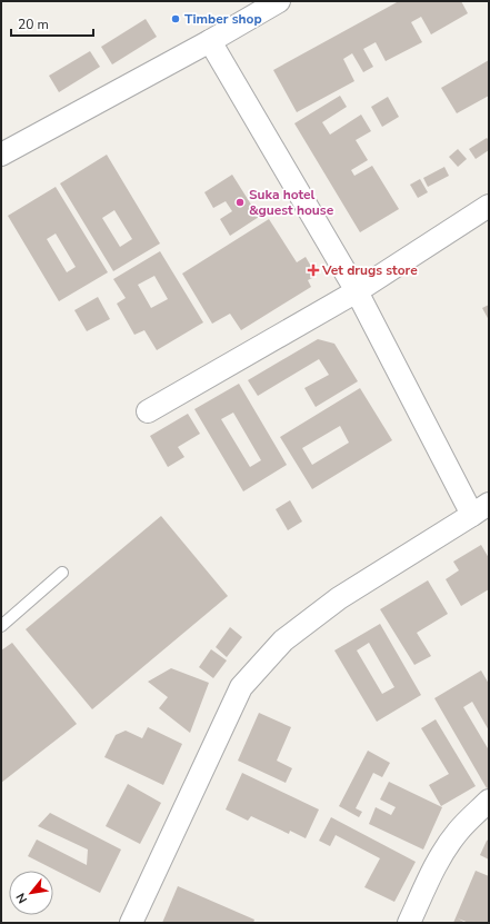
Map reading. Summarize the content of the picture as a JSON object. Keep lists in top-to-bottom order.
{
  "places": {
    "other": ["Timber shop", "Suka hotel &guest house"],
    "health": ["Vet drugs store"]
  },
  "scale_bar": "20 m",
  "north": "bottom left"
}
